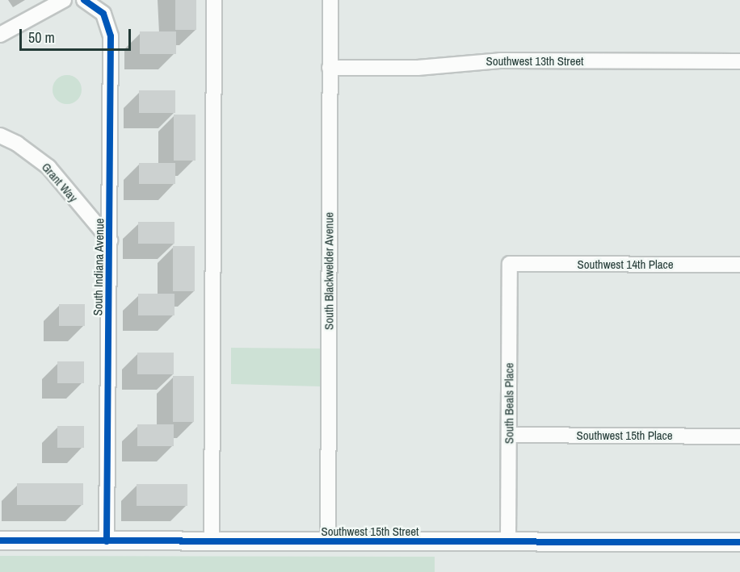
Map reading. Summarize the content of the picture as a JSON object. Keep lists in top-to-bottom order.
{
  "streets": {
    "street": [
      "Southwest 13th Street",
      "Grant Way",
      "Southwest 14th Place",
      "South Indiana Avenue",
      "South Blackwelder Avenue",
      "South Beals Place",
      "Southwest 15th Place",
      "Southwest 15th Street"
    ]
  },
  "crossings": [
    ["Southwest 13th Street", "South Blackwelder Avenue"],
    ["Grant Way", "South Indiana Avenue"],
    ["Southwest 14th Place", "South Beals Place"],
    ["South Indiana Avenue", "Southwest 15th Street"],
    ["South Blackwelder Avenue", "Southwest 15th Street"],
    ["South Beals Place", "Southwest 15th Place"],
    ["South Beals Place", "Southwest 15th Street"]
  ],
  "scale_bar": "50 m"
}
